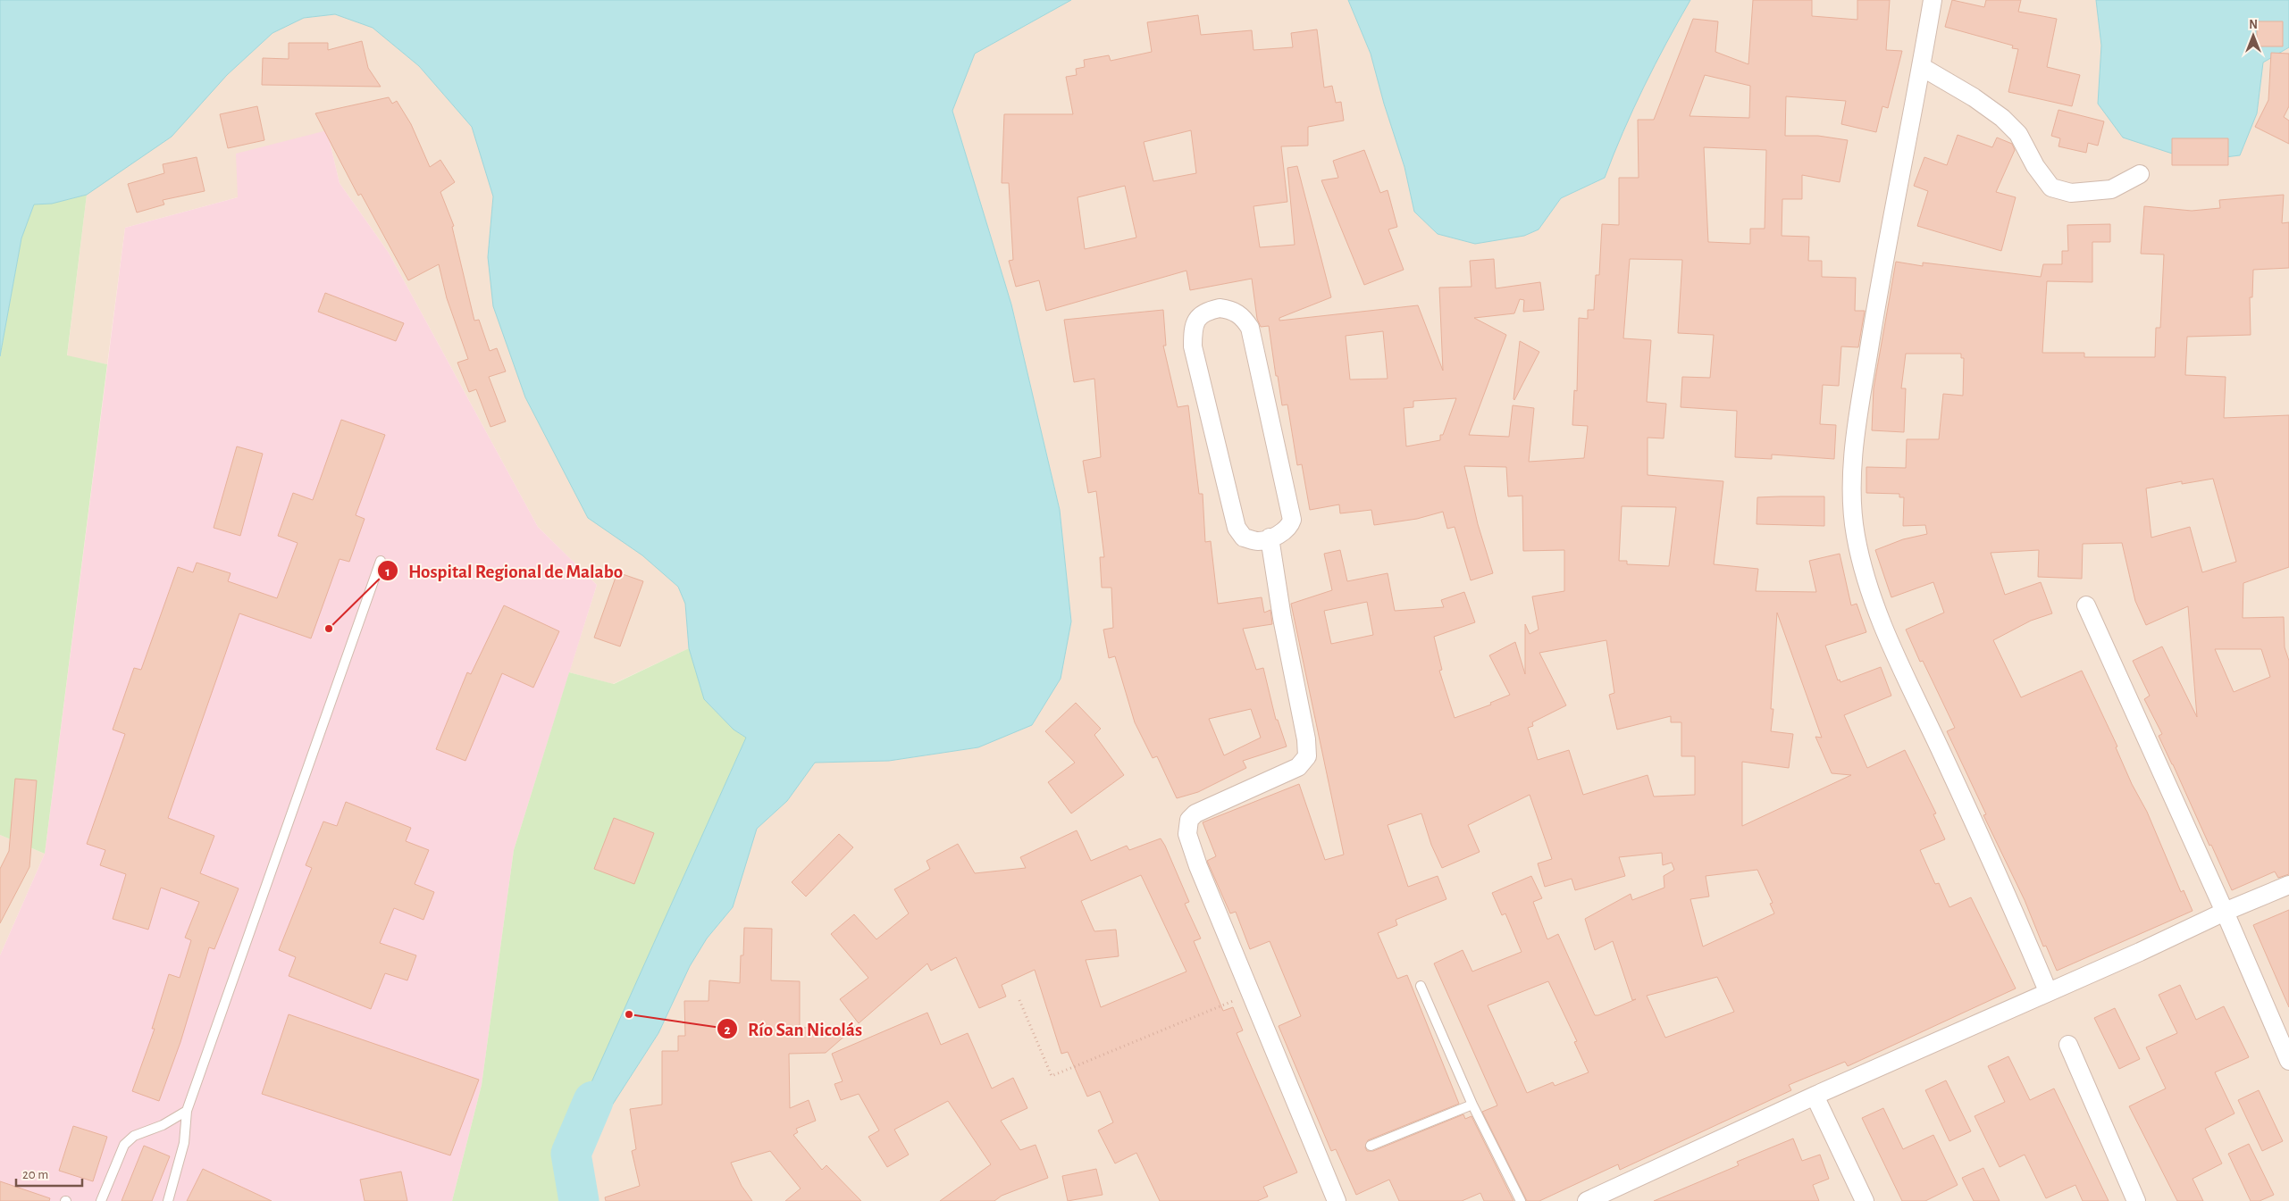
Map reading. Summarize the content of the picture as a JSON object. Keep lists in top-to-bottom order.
{
  "places": ["Hospital Regional de Malabo", "Río San Nicolás"],
  "scale_bar": "20 m",
  "north": "top"
}
